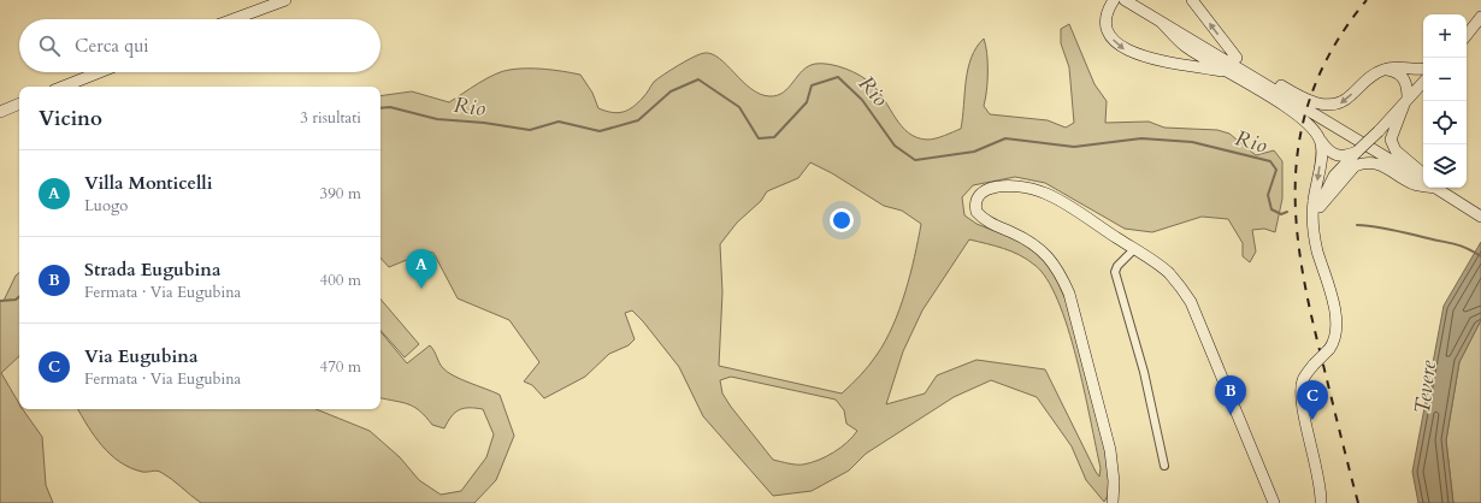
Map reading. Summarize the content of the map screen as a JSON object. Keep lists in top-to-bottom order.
{
  "water": ["Rio", "Tevere"],
  "page": {
    "map_buttons": ["+", "−"],
    "search": "Cerca qui",
    "heading": ["Vicino", "3 risultati"],
    "list": [
      {
        "mark": "A",
        "name": "Villa Monticelli",
        "note": "Luogo",
        "value": "390 m"
      },
      {
        "mark": "B",
        "name": "Strada Eugubina",
        "note": "Fermata · Via Eugubina",
        "value": "400 m"
      },
      {
        "mark": "C",
        "name": "Via Eugubina",
        "note": "Fermata · Via Eugubina",
        "value": "470 m"
      }
    ],
    "pins": ["A", "B", "C"]
  }
}
